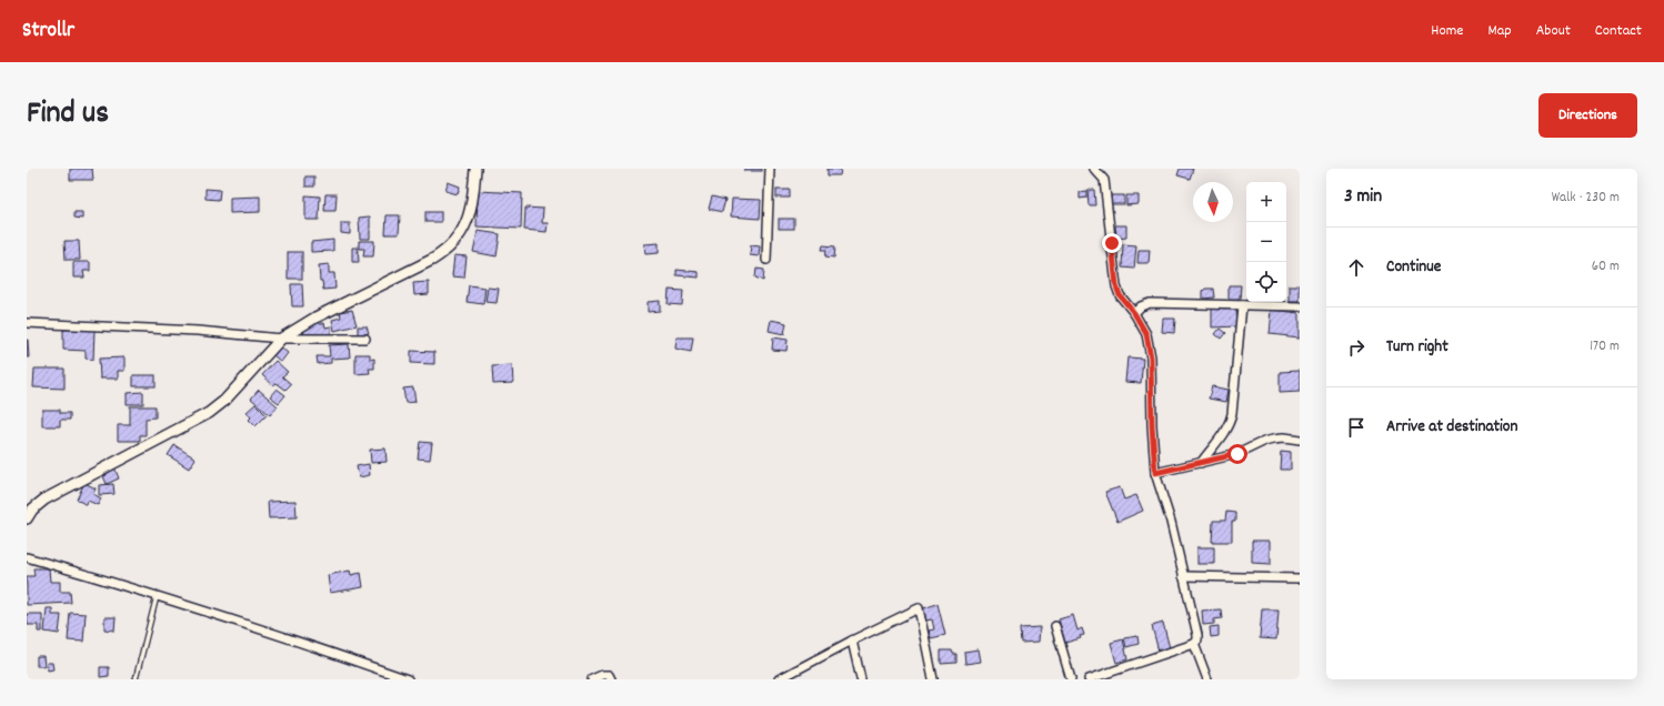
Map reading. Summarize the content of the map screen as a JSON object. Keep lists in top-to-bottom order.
{
  "north": "bottom",
  "page": {
    "header": "Strollr",
    "nav": [
      "Home",
      "Map",
      "About",
      "Contact"
    ],
    "title": "Find us",
    "buttons": "Directions",
    "heading": ["3 min", "Walk · 230 m"],
    "map_buttons": ["+", "−"],
    "list": [
      ["Continue", "60 m"],
      ["Turn right", "170 m"],
      "Arrive at destination"
    ]
  }
}
